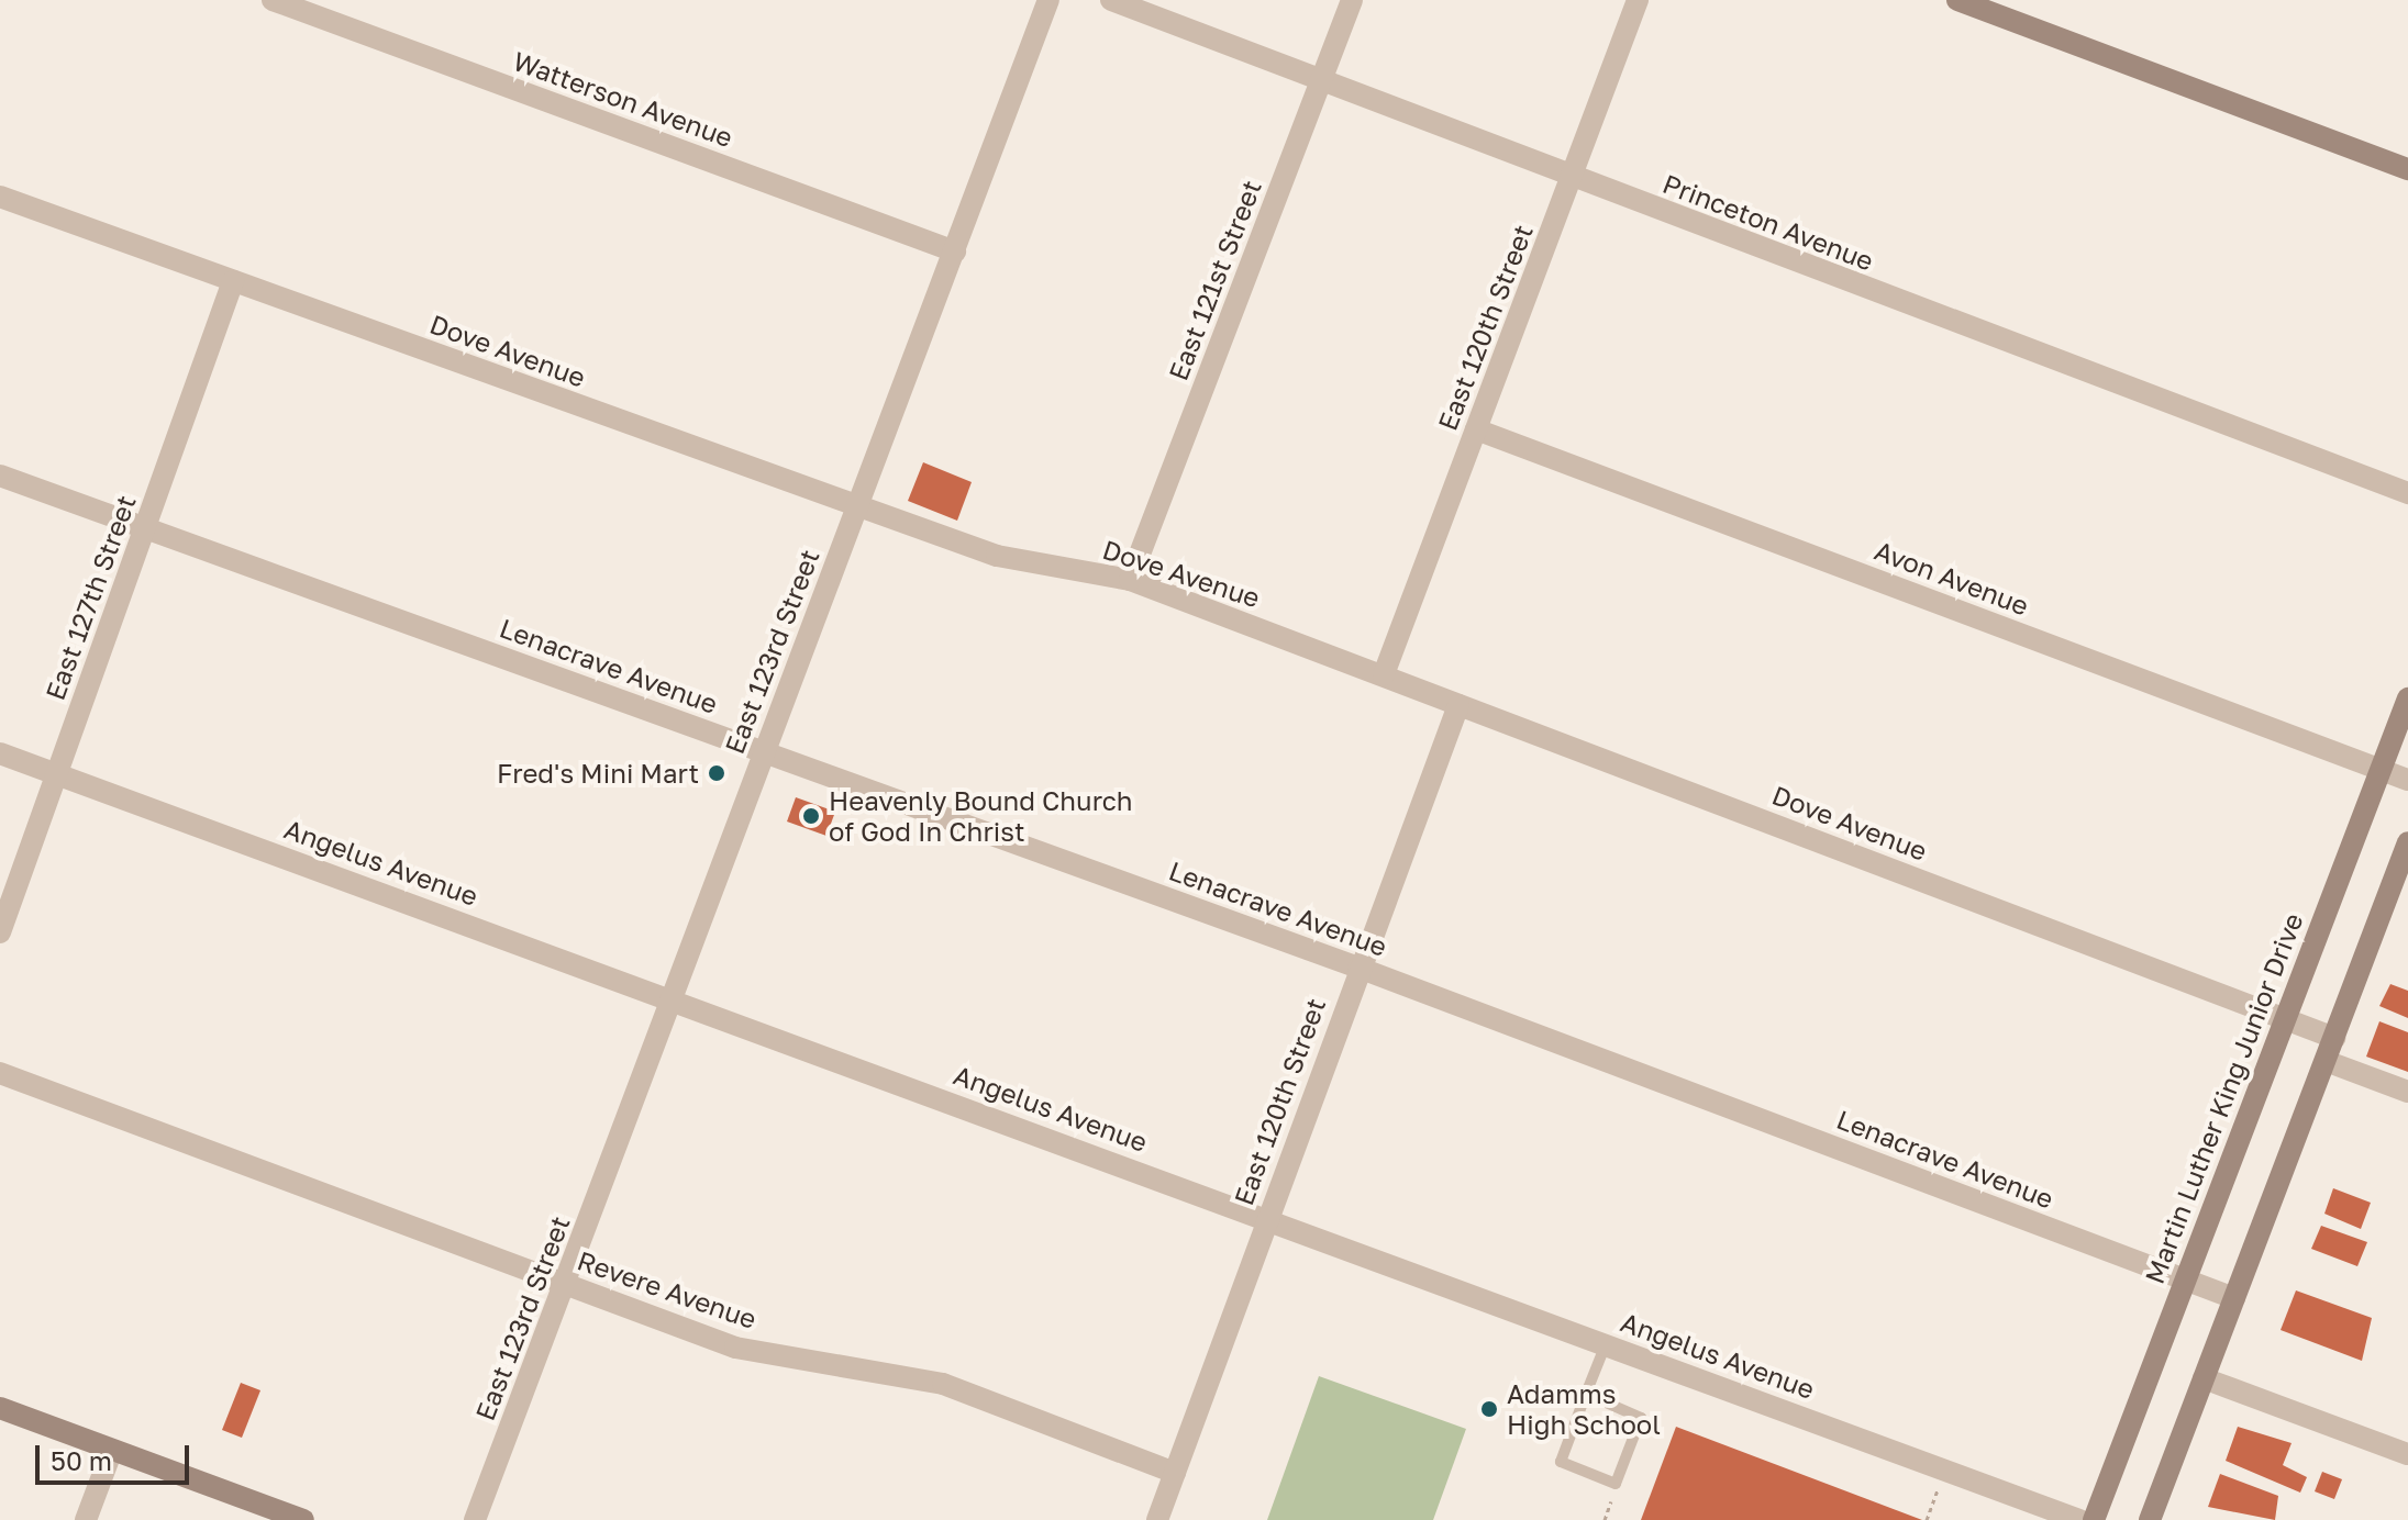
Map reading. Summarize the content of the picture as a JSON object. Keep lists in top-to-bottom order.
{
  "streets": {
    "main road": ["Martin Luther King Junior Drive"],
    "street": [
      "Watterson Avenue",
      "Princeton Avenue",
      "East 121st Street",
      "East 120th Street",
      "Dove Avenue",
      "Avon Avenue",
      "East 127th Street",
      "East 123rd Street",
      "Lenacrave Avenue",
      "Angelus Avenue",
      "Revere Avenue"
    ]
  },
  "crossings": [
    ["Watterson Avenue", "East 123rd Street"],
    ["Princeton Avenue", "East 121st Street"],
    ["Princeton Avenue", "East 120th Street"],
    ["East 121st Street", "Dove Avenue"],
    ["East 120th Street", "Dove Avenue"],
    ["East 120th Street", "Avon Avenue"],
    ["East 120th Street", "Lenacrave Avenue"],
    ["East 120th Street", "Angelus Avenue"],
    ["East 120th Street", "Revere Avenue"],
    ["Dove Avenue", "East 127th Street"],
    ["Dove Avenue", "East 123rd Street"],
    ["Dove Avenue", "Martin Luther King Junior Drive"],
    ["Avon Avenue", "Martin Luther King Junior Drive"],
    ["East 127th Street", "Lenacrave Avenue"],
    ["East 127th Street", "Angelus Avenue"],
    ["East 123rd Street", "Lenacrave Avenue"],
    ["East 123rd Street", "Angelus Avenue"],
    ["East 123rd Street", "Revere Avenue"],
    ["Lenacrave Avenue", "Martin Luther King Junior Drive"]
  ],
  "places": ["Fred's Mini Mart", "Heavenly Bound Church of God In Christ", "Adamms High School"],
  "scale_bar": "50 m"
}
